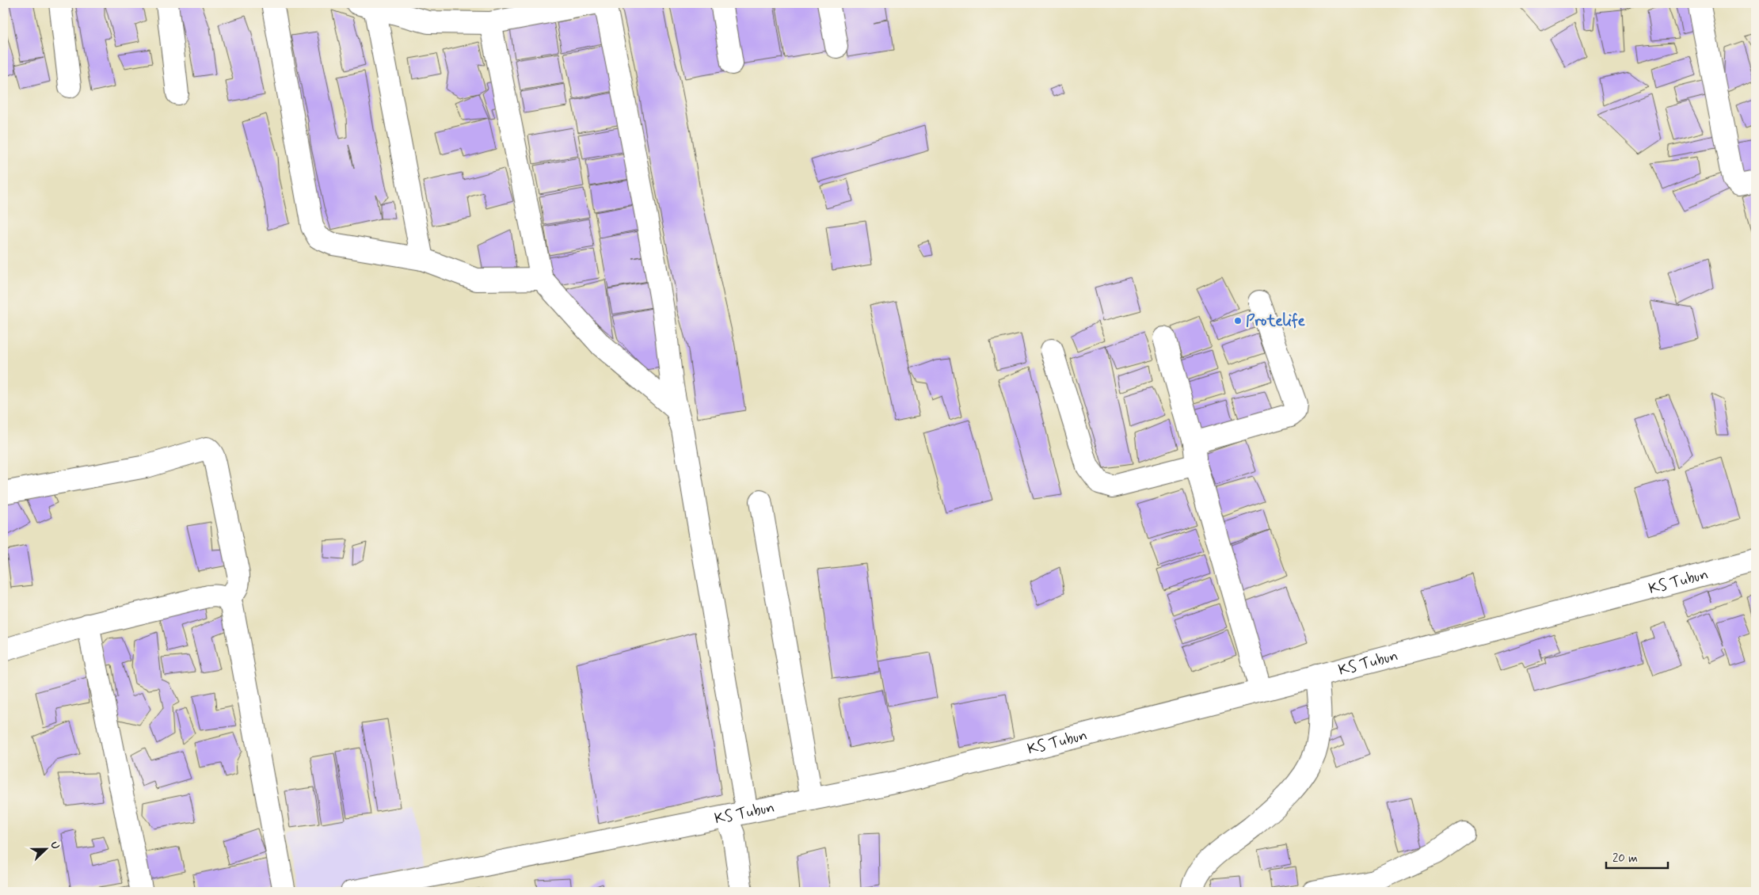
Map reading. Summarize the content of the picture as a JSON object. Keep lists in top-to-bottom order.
{
  "streets": {
    "street": ["KS Tubun"]
  },
  "places": ["Protelife"],
  "scale_bar": "20 m",
  "north": "right"
}
